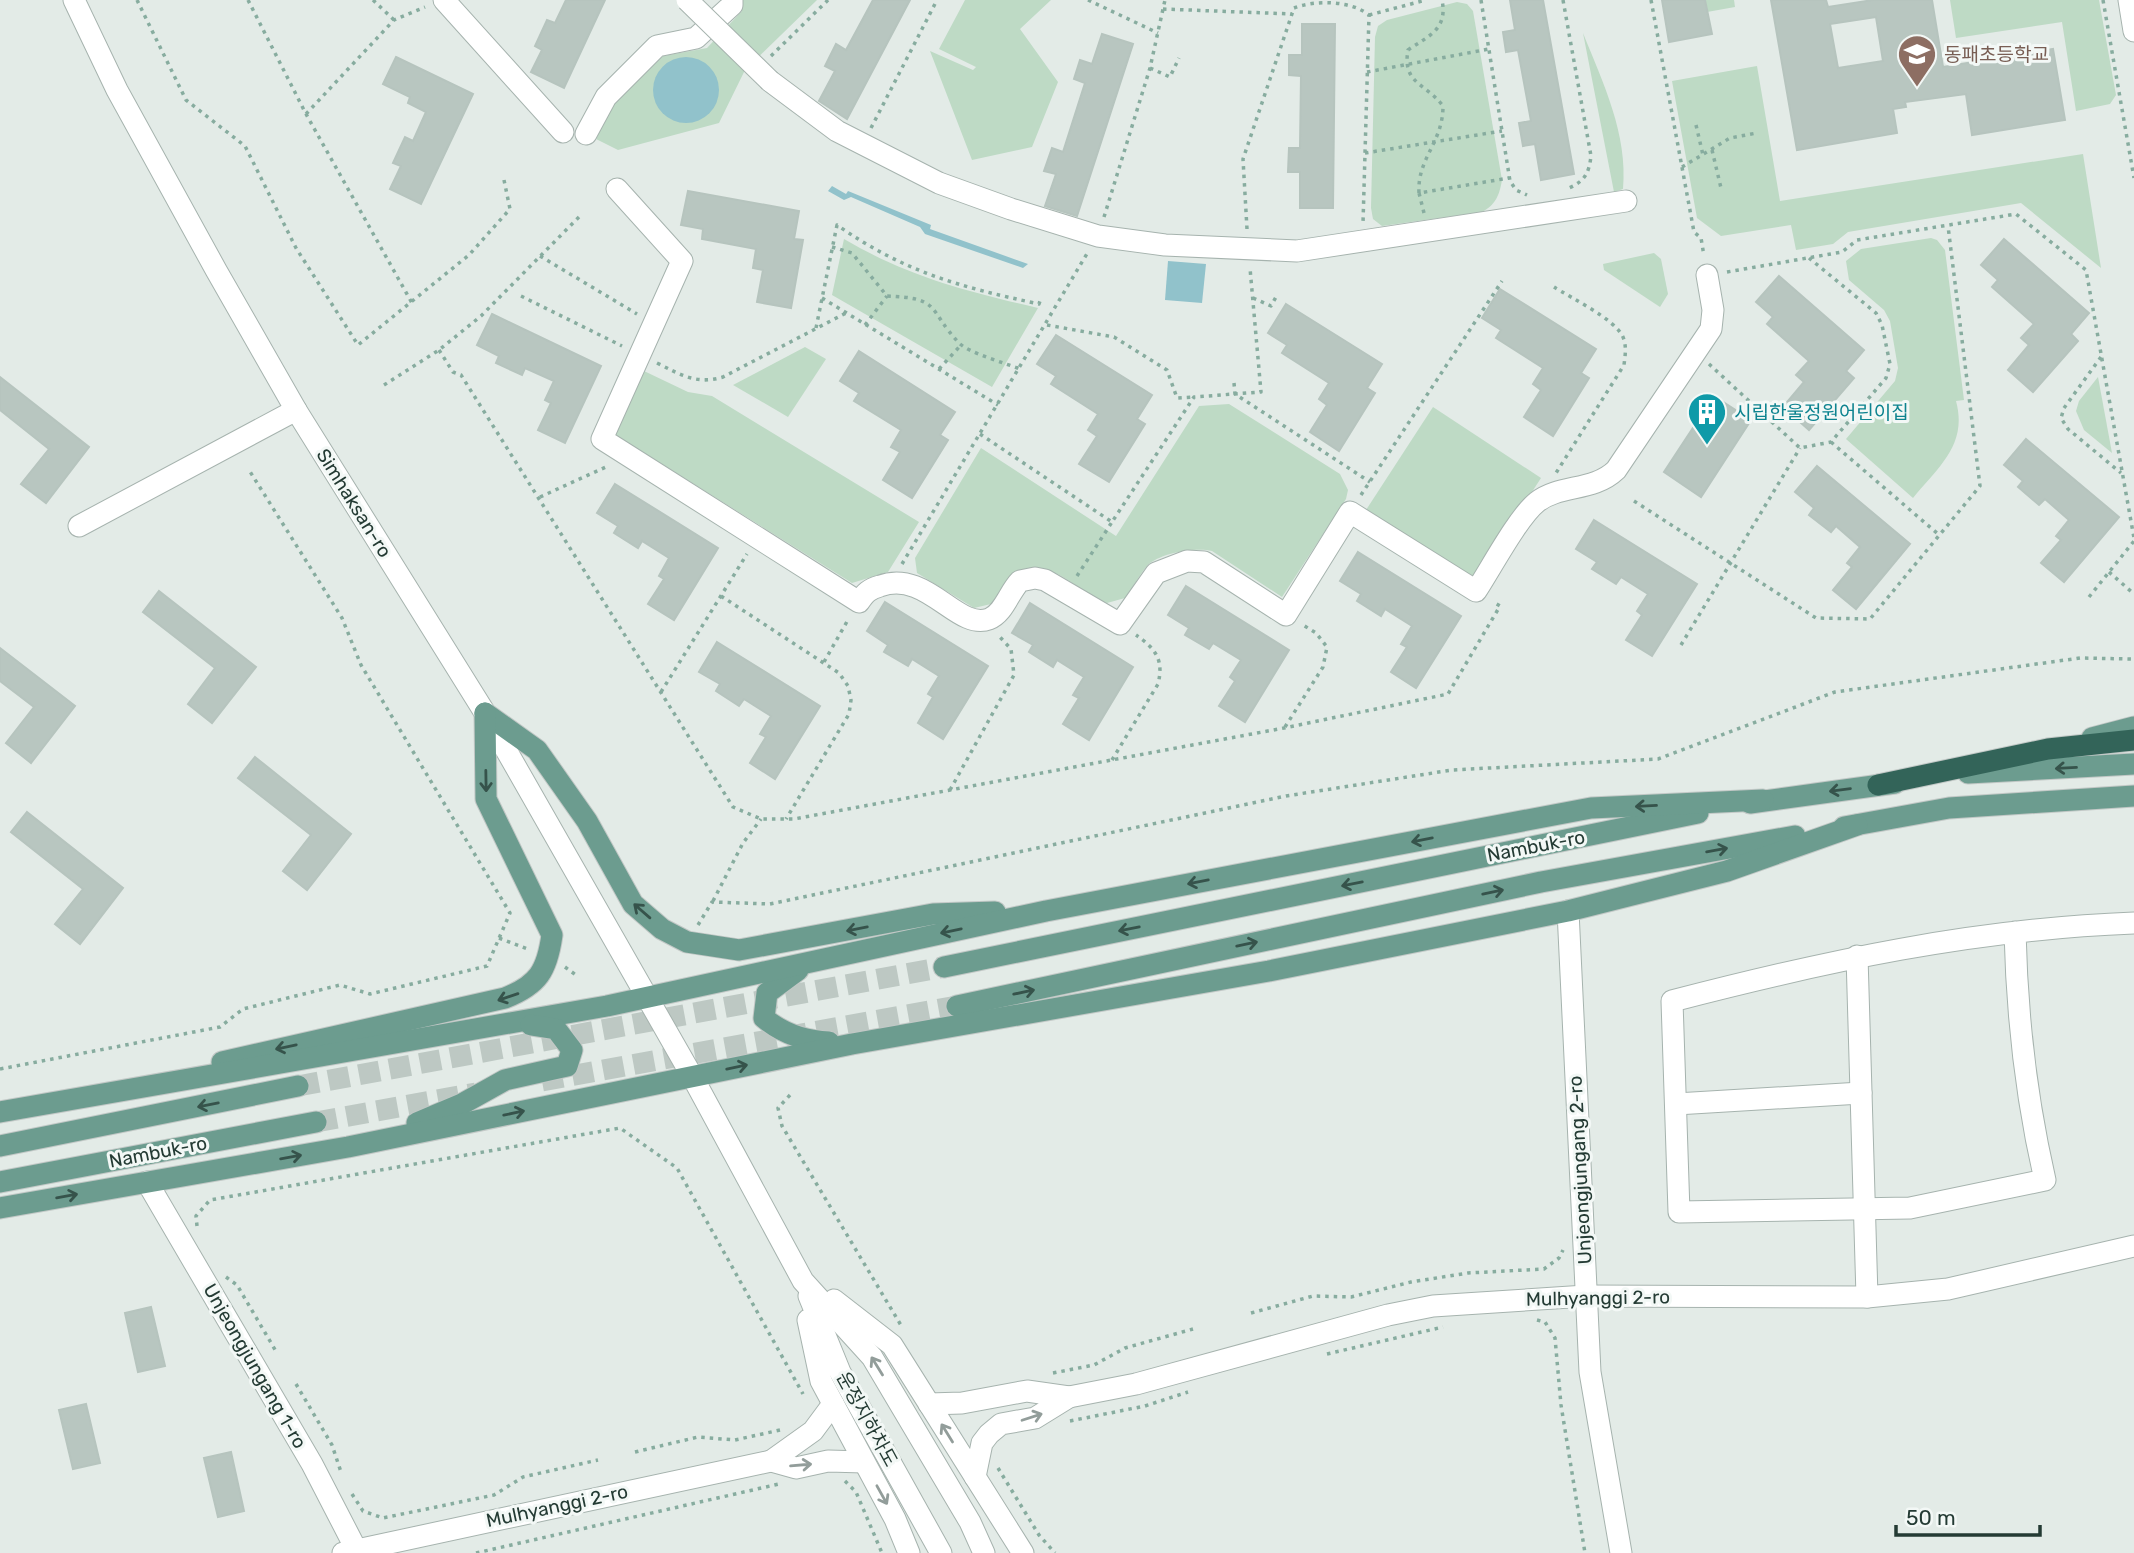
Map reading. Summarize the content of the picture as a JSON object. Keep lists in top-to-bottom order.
{
  "streets": {
    "main road": ["Nambuk-ro"],
    "street": [
      "Simhaksan-ro",
      "Unjeongjungang 2-ro",
      "Mulhyanggi 2-ro",
      "Unjeongjungang 1-ro",
      "운정지하차도"
    ]
  },
  "crossings": [
    ["Simhaksan-ro", "운정지하차도"],
    ["Unjeongjungang 2-ro", "Mulhyanggi 2-ro"],
    ["Mulhyanggi 2-ro", "Unjeongjungang 1-ro"]
  ],
  "places": {
    "school or university": ["동패초등학교"],
    "building": ["시립한울정원어린이집"]
  },
  "scale_bar": "50 m"
}
